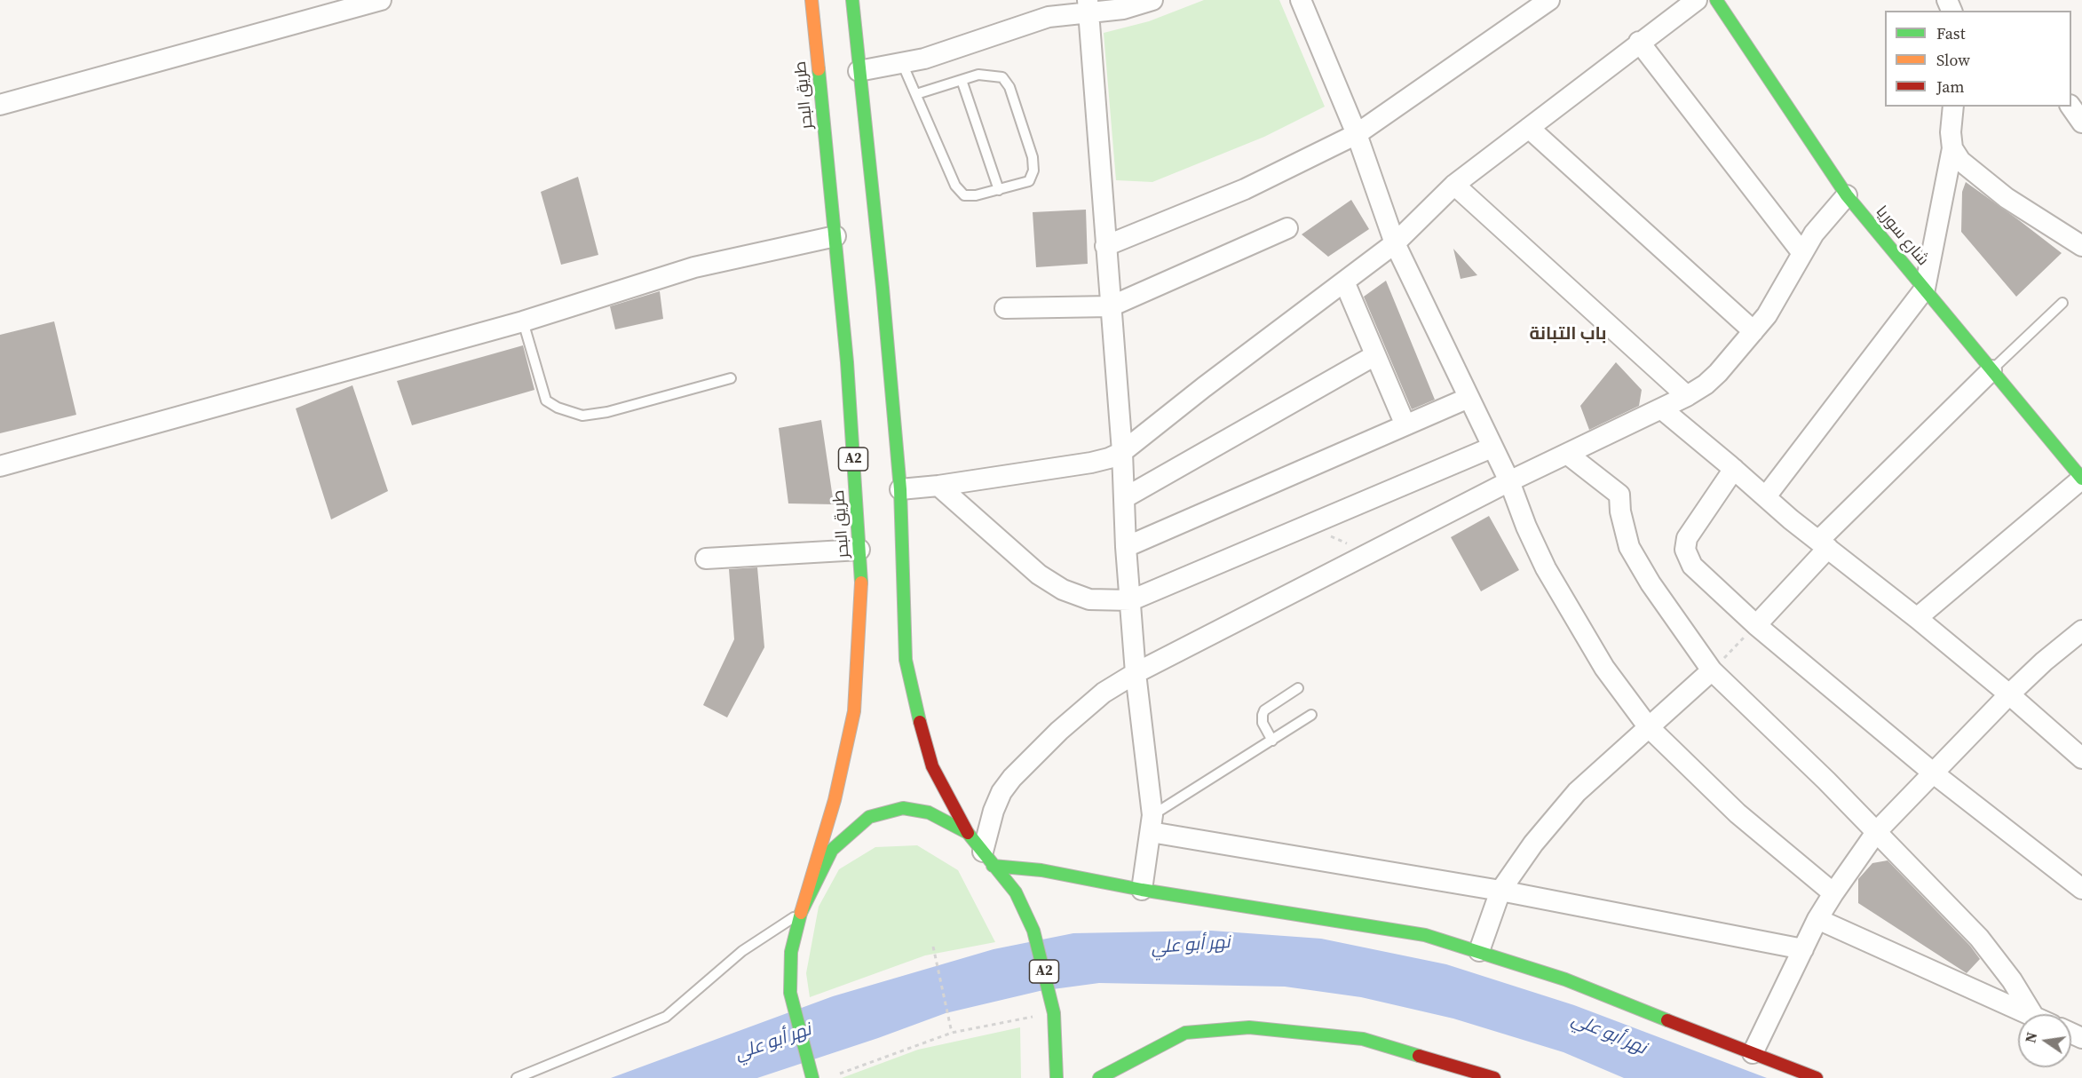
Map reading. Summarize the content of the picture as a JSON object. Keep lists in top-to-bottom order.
{
  "streets": {
    "main road": ["طريق البحر", "شارع سوريا", "A2"]
  },
  "crossings": [
    ["طريق البحر", "A2"]
  ],
  "districts": ["باب التبانة"],
  "water": ["نهر أبو علي"],
  "legend": ["Fast", "Slow", "Jam"],
  "north": "left"
}
